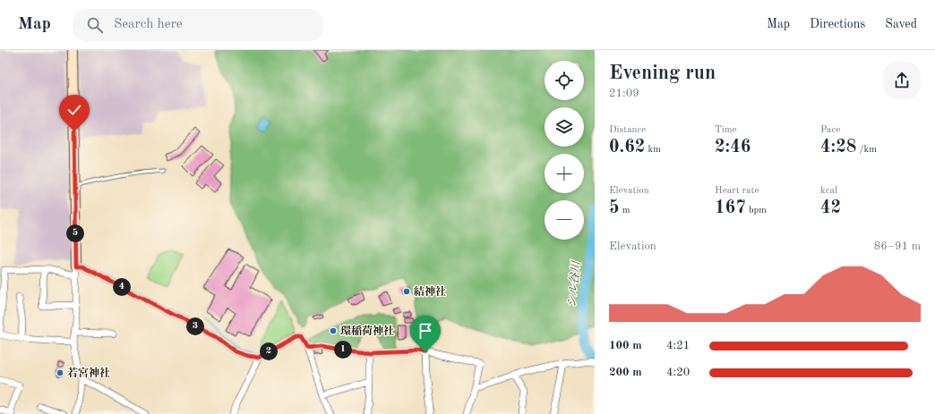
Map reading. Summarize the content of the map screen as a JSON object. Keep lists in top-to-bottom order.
{
  "water": ["シル谷川"],
  "places": ["結神社", "環稲荷神社", "若宮神社"],
  "page": {
    "header": "Map",
    "search": "Search here",
    "nav": ["Map", "Directions", "Saved"],
    "heading": ["Evening run", "21:09"],
    "map_buttons": ["+", "−"],
    "stats": [
      ["Distance", "0.62 km"],
      ["Time", "2:46"],
      ["Pace", "4:28 /km"],
      ["Elevation", "5 m"],
      ["Heart rate", "167 bpm"],
      ["kcal", "42"]
    ],
    "pins": [
      "5",
      "4",
      "3",
      "1",
      "2"
    ],
    "chart": ["Elevation", "86–91 m"],
    "list": [
      {
        "name": "100 m",
        "note": "4:21"
      },
      {
        "name": "200 m",
        "note": "4:20"
      }
    ]
  }
}
